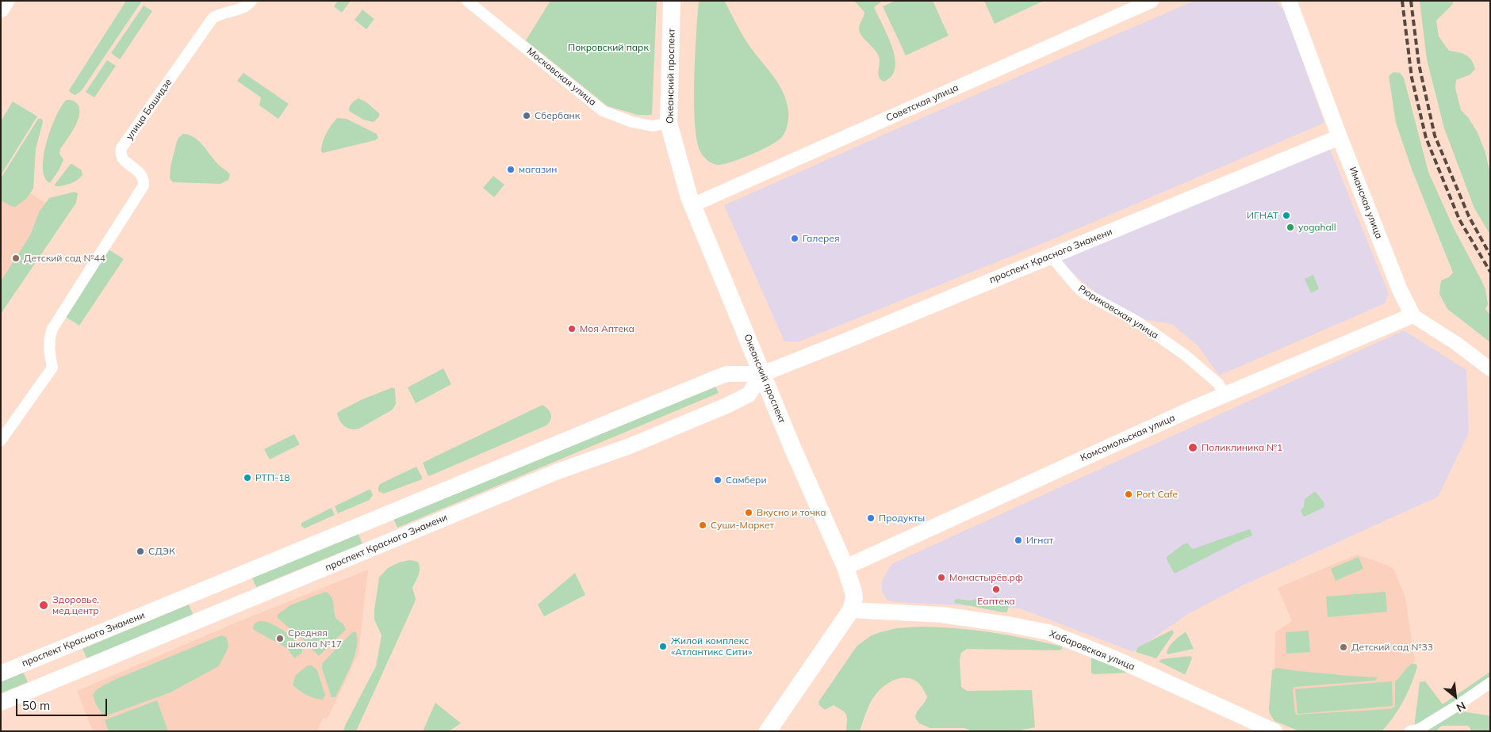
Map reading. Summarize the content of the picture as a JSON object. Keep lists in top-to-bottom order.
{
  "streets": {
    "main road": [
      "Океанский проспект",
      "Иманская улица",
      "проспект Красного Знамени",
      "Комсомольская улица",
      "Хабаровская улица"
    ],
    "street": [
      "Московская улица",
      "Советская улица",
      "улица Башидзе",
      "Рюриковская улица"
    ]
  },
  "crossings": [
    ["Океанский проспект", "Московская улица"],
    ["Океанский проспект", "Советская улица"],
    ["Океанский проспект", "проспект Красного Знамени"],
    ["Океанский проспект", "Комсомольская улица"],
    ["Океанский проспект", "Хабаровская улица"],
    ["Иманская улица", "проспект Красного Знамени"],
    ["Иманская улица", "Комсомольская улица"],
    ["проспект Красного Знамени", "Рюриковская улица"],
    ["Рюриковская улица", "Комсомольская улица"]
  ],
  "parks": ["Покровский парк"],
  "places": [
    "Сбербанк",
    "магазин",
    "ИГНАТ",
    "yogahall",
    "Галерея",
    "Детский сад №44",
    "Моя Аптека",
    "Поликлиника №1",
    "РТП-18",
    "Самбери",
    "Port Cafe",
    "Вкусно и точка",
    "Продукты",
    "Суши-Маркет",
    "Игнат",
    "СДЭК",
    "Монастырёв.рф",
    "Еаптека",
    "Здоровье, мед.центр",
    "Средняя школа №17",
    "Жилой комплекс «Атлантикс Сити»",
    "Детский сад №33"
  ],
  "scale_bar": "50 m",
  "north": "bottom right"
}
